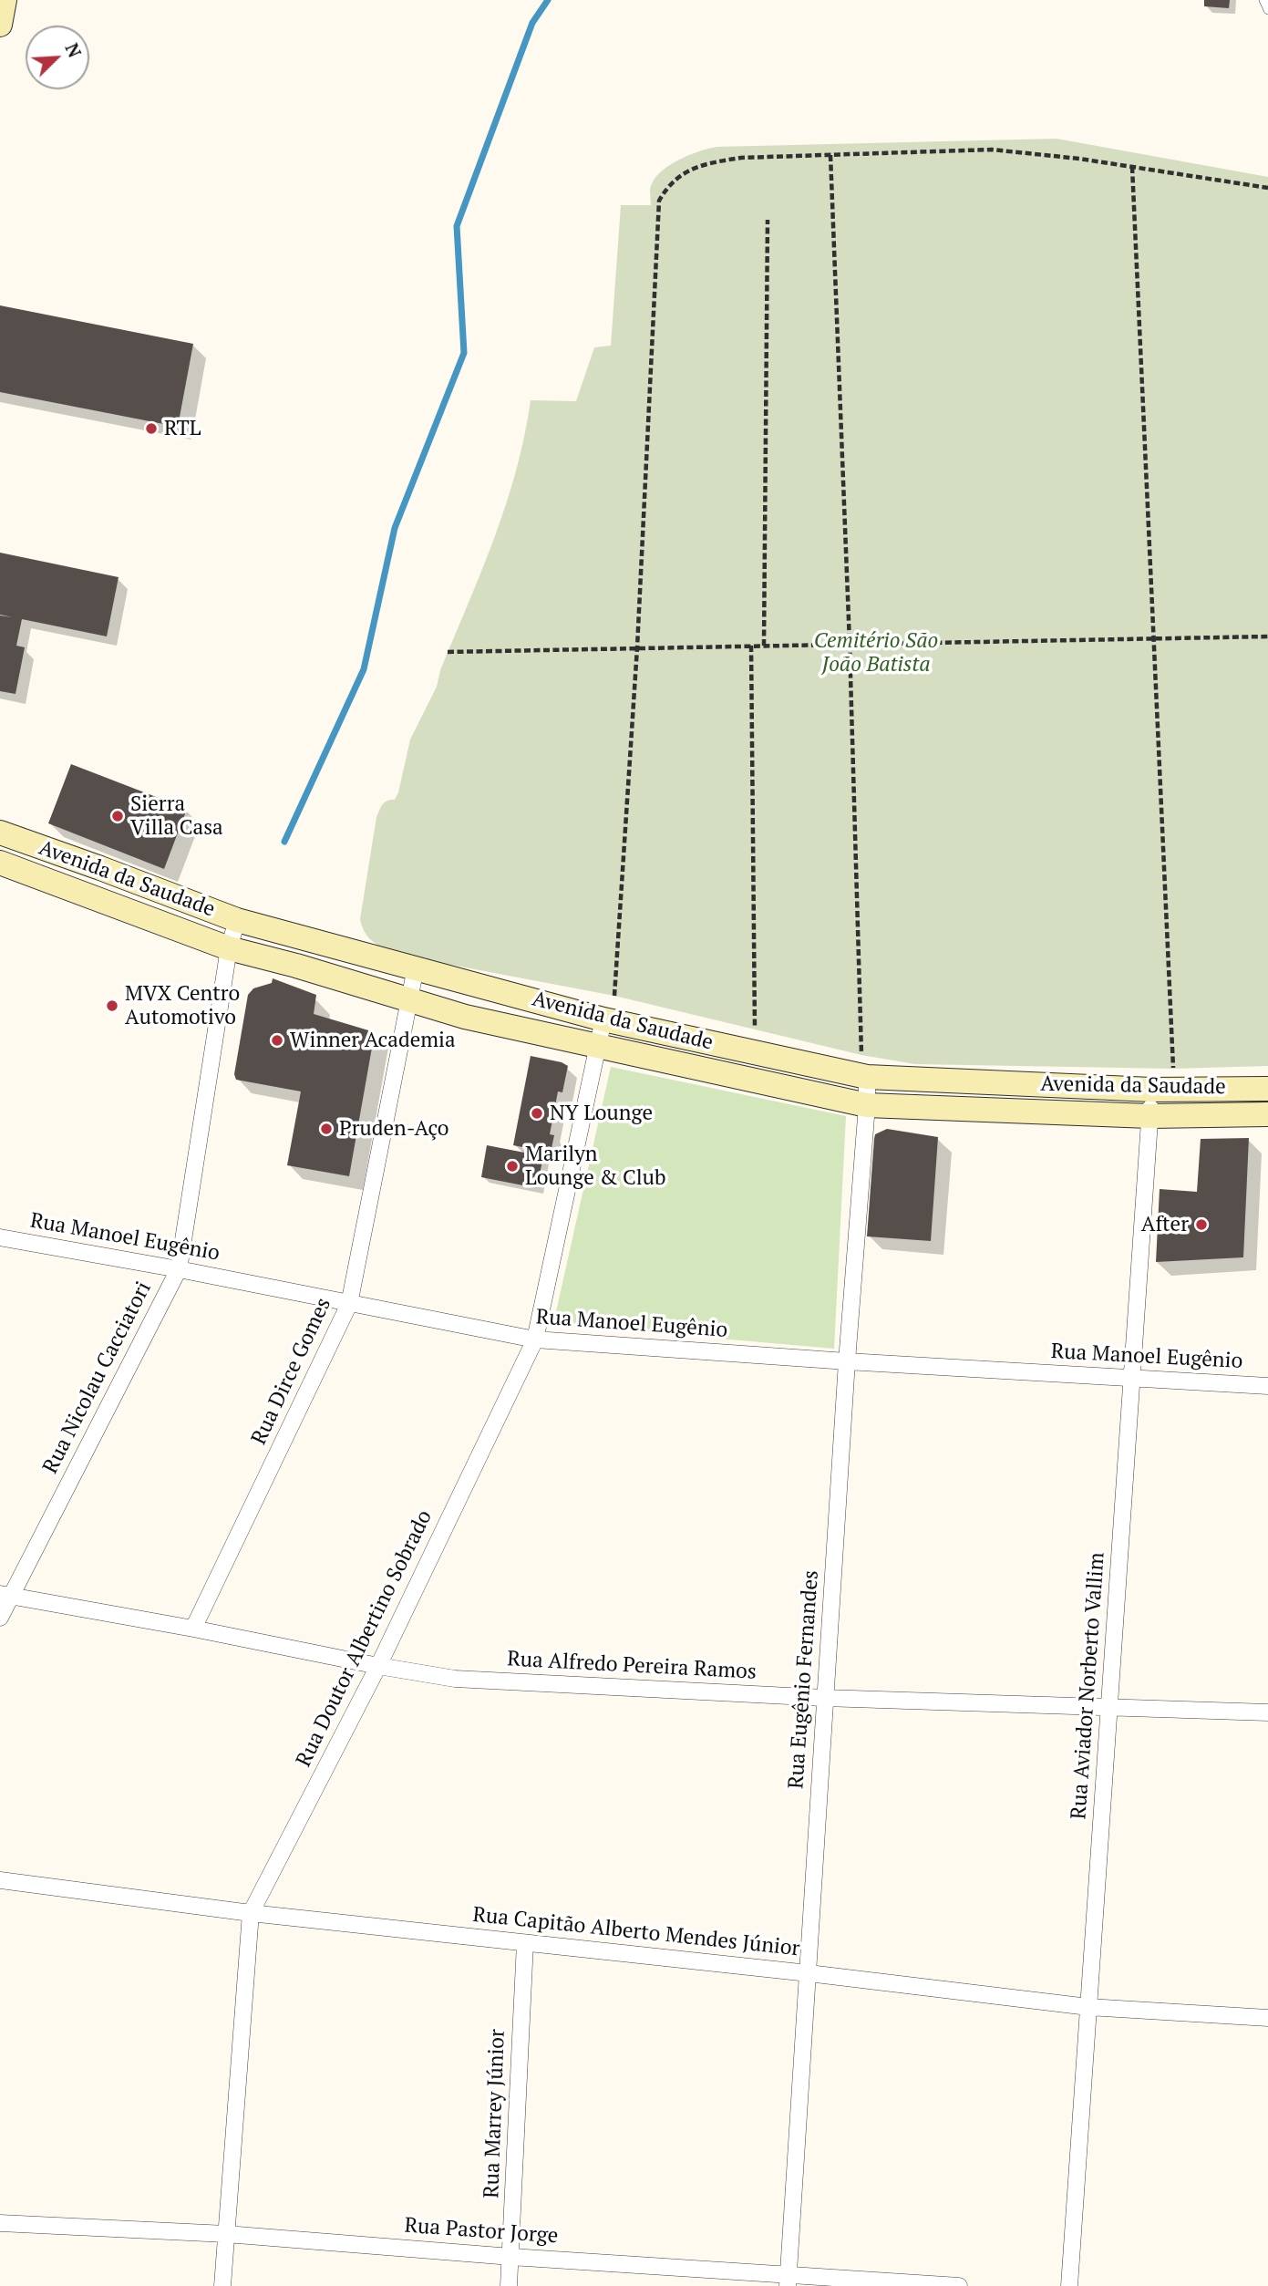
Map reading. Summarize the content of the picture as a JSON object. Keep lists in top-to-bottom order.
{
  "streets": {
    "street": [
      "Avenida da Saudade",
      "Rua Manoel Eugênio",
      "Rua Dirce Gomes",
      "Rua Nicolau Cacciatori",
      "Rua Doutor Albertino Sobrado",
      "Rua Alfredo Pereira Ramos",
      "Rua Eugênio Fernandes",
      "Rua Aviador Norberto Vallim",
      "Rua Capitão Alberto Mendes Júnior",
      "Rua Marrey Júnior",
      "Rua Pastor Jorge"
    ]
  },
  "crossings": [
    ["Avenida da Saudade", "Rua Dirce Gomes"],
    ["Avenida da Saudade", "Rua Nicolau Cacciatori"],
    ["Avenida da Saudade", "Rua Doutor Albertino Sobrado"],
    ["Avenida da Saudade", "Rua Eugênio Fernandes"],
    ["Avenida da Saudade", "Rua Aviador Norberto Vallim"],
    ["Rua Manoel Eugênio", "Rua Dirce Gomes"],
    ["Rua Manoel Eugênio", "Rua Nicolau Cacciatori"],
    ["Rua Manoel Eugênio", "Rua Doutor Albertino Sobrado"],
    ["Rua Manoel Eugênio", "Rua Eugênio Fernandes"],
    ["Rua Manoel Eugênio", "Rua Aviador Norberto Vallim"],
    ["Rua Dirce Gomes", "Rua Alfredo Pereira Ramos"],
    ["Rua Nicolau Cacciatori", "Rua Alfredo Pereira Ramos"],
    ["Rua Doutor Albertino Sobrado", "Rua Alfredo Pereira Ramos"],
    ["Rua Doutor Albertino Sobrado", "Rua Capitão Alberto Mendes Júnior"],
    ["Rua Doutor Albertino Sobrado", "Rua Pastor Jorge"],
    ["Rua Alfredo Pereira Ramos", "Rua Eugênio Fernandes"],
    ["Rua Alfredo Pereira Ramos", "Rua Aviador Norberto Vallim"],
    ["Rua Eugênio Fernandes", "Rua Capitão Alberto Mendes Júnior"],
    ["Rua Eugênio Fernandes", "Rua Pastor Jorge"],
    ["Rua Aviador Norberto Vallim", "Rua Capitão Alberto Mendes Júnior"],
    ["Rua Capitão Alberto Mendes Júnior", "Rua Marrey Júnior"],
    ["Rua Marrey Júnior", "Rua Pastor Jorge"]
  ],
  "parks": ["Cemitério São João Batista"],
  "places": [
    "RTL",
    "Sierra Villa Casa",
    "MVX Centro Automotivo",
    "Winner Academia",
    "NY Lounge",
    "Pruden-Aço",
    "Marilyn Lounge & Club",
    "After"
  ],
  "north": "top right"
}
